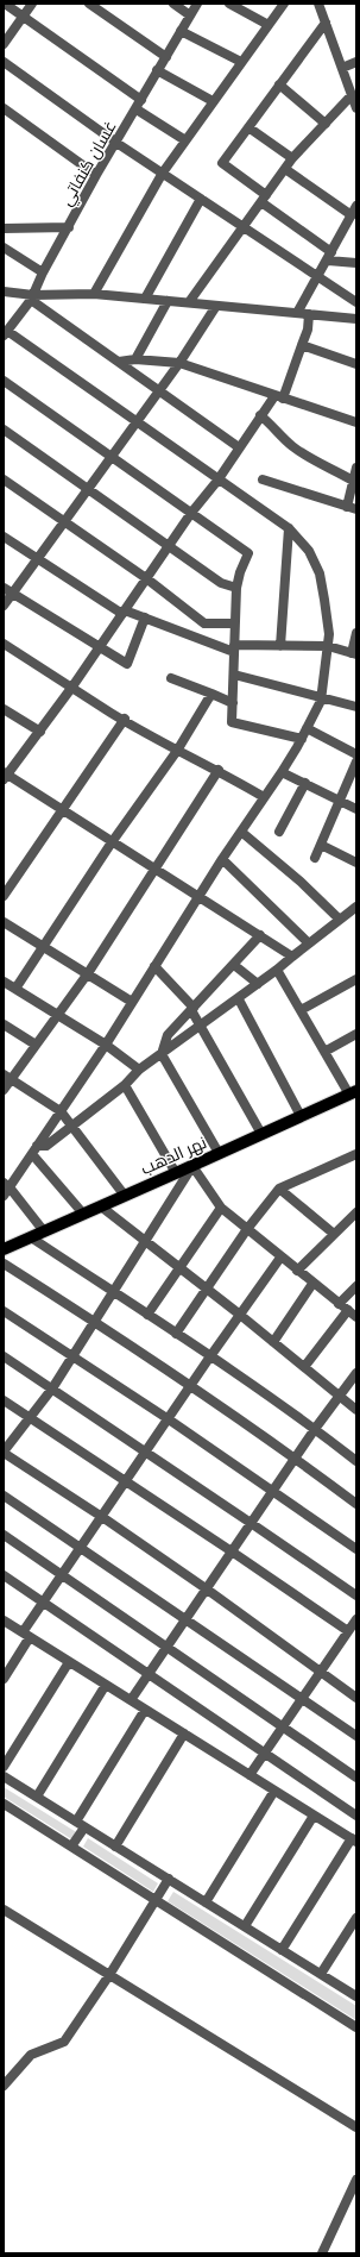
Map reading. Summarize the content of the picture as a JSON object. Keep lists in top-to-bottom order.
{
  "streets": {
    "main road": ["نهر الدهب"],
    "street": ["غسان كنفاتي"]
  }
}
